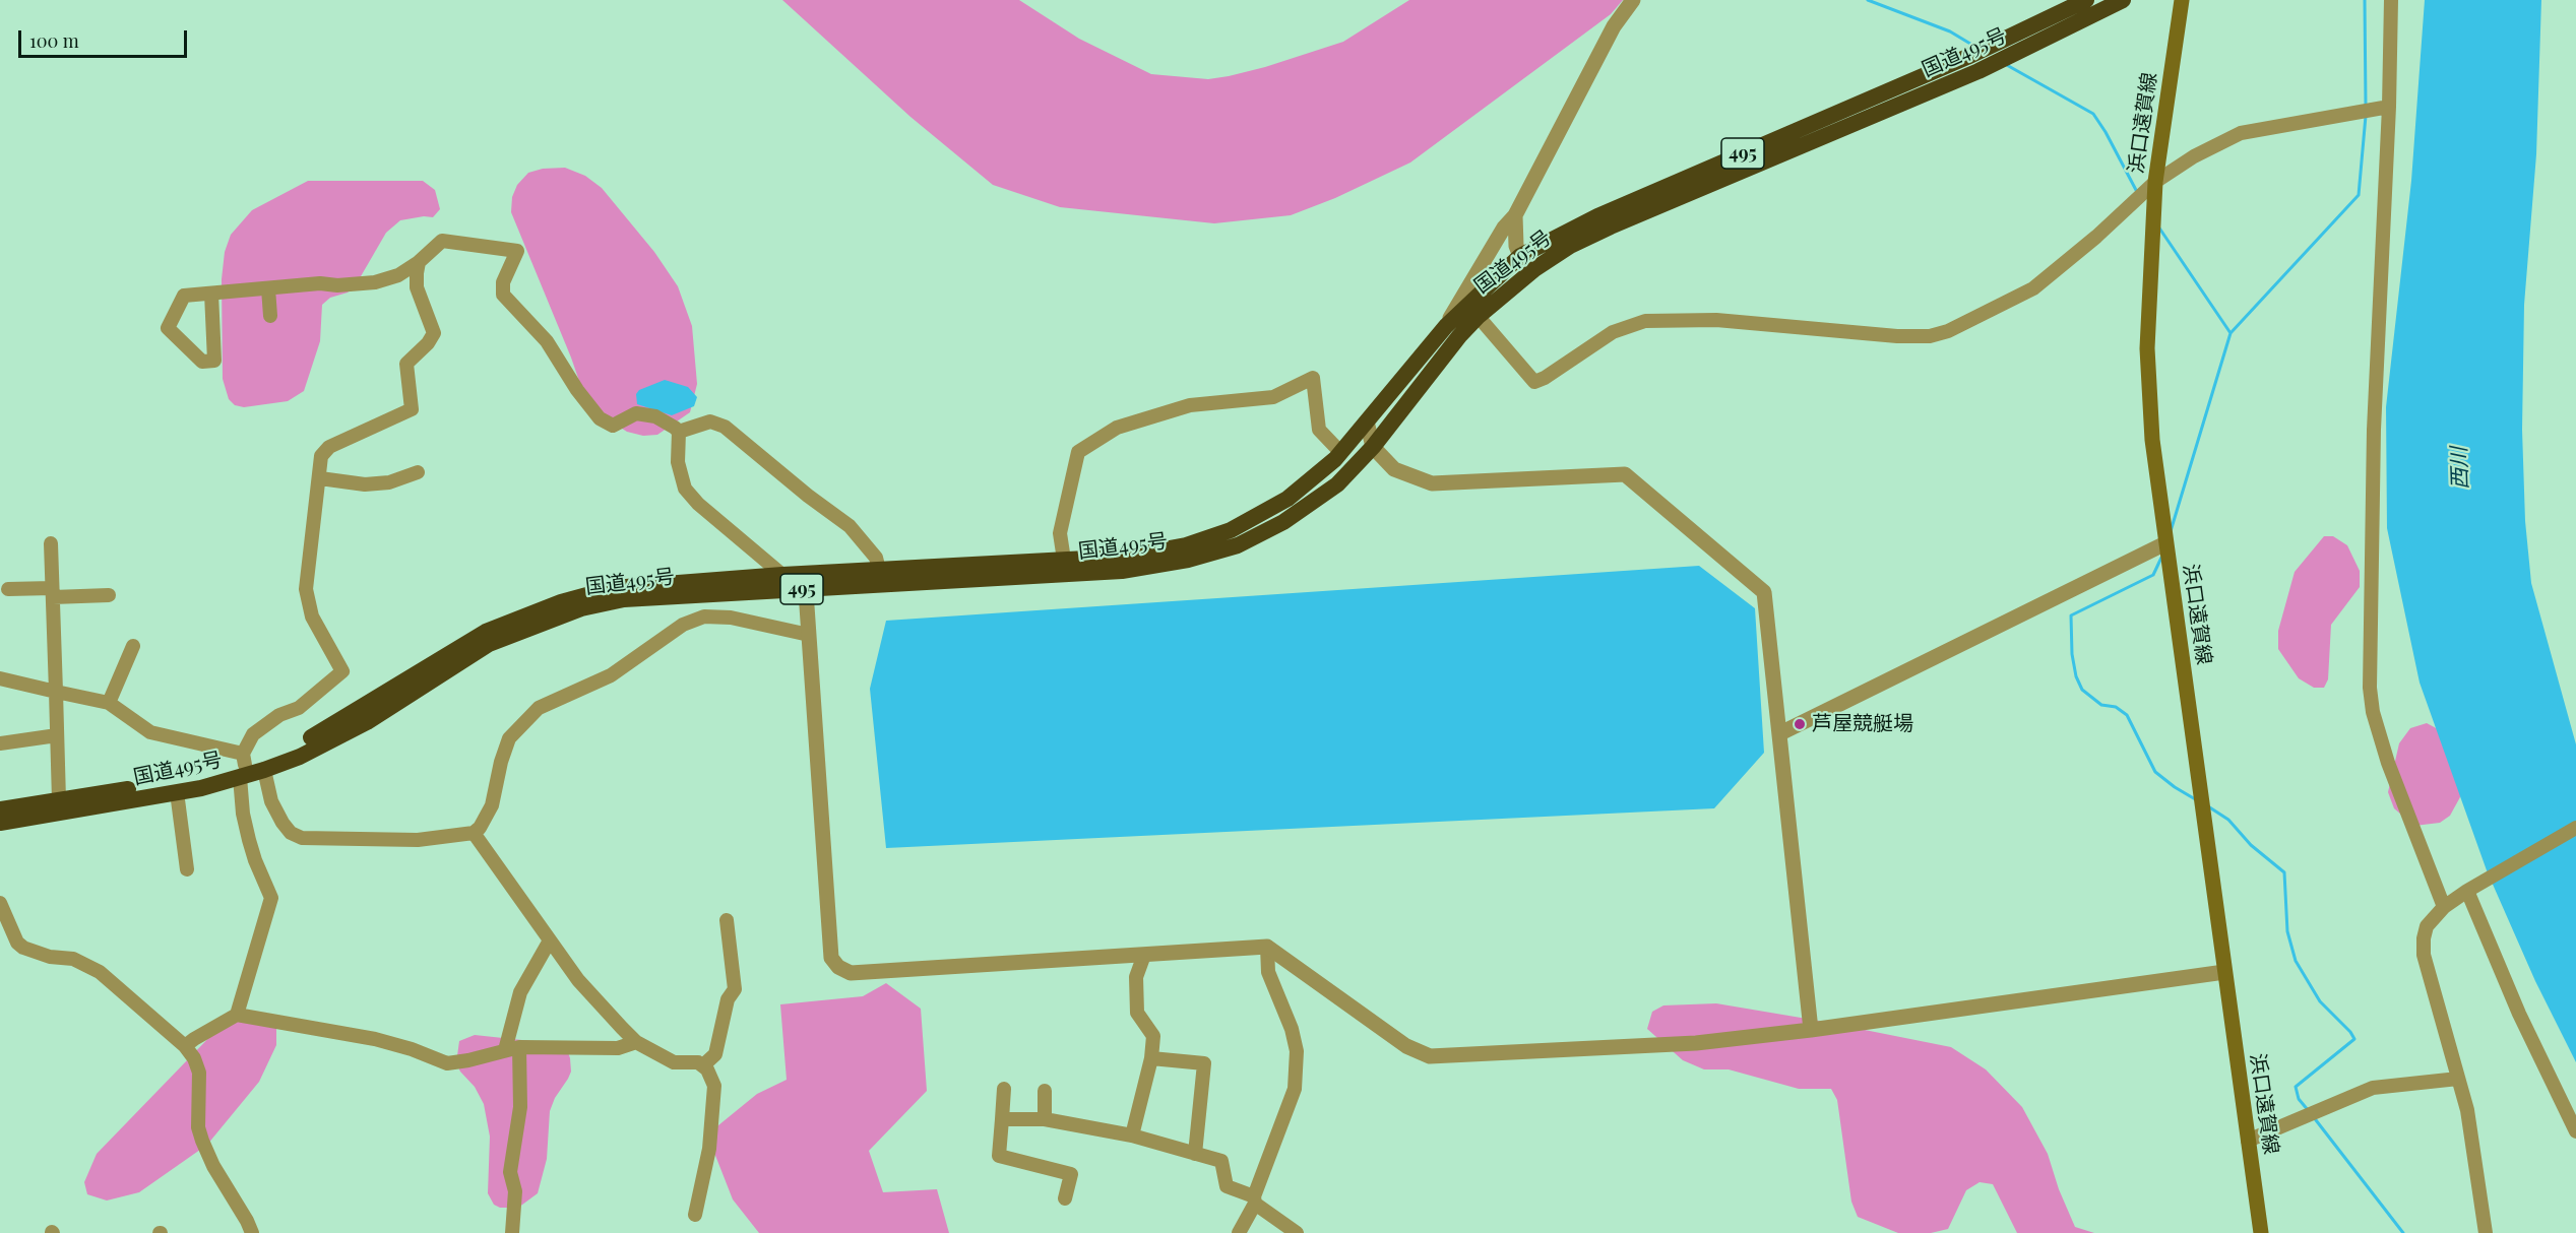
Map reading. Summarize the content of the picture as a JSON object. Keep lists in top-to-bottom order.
{
  "streets": {
    "highway": ["国道495号", "495"],
    "main road": ["浜口遠賀線"]
  },
  "water": ["西川"],
  "places": ["芦屋競艇場"],
  "scale_bar": "100 m"
}
